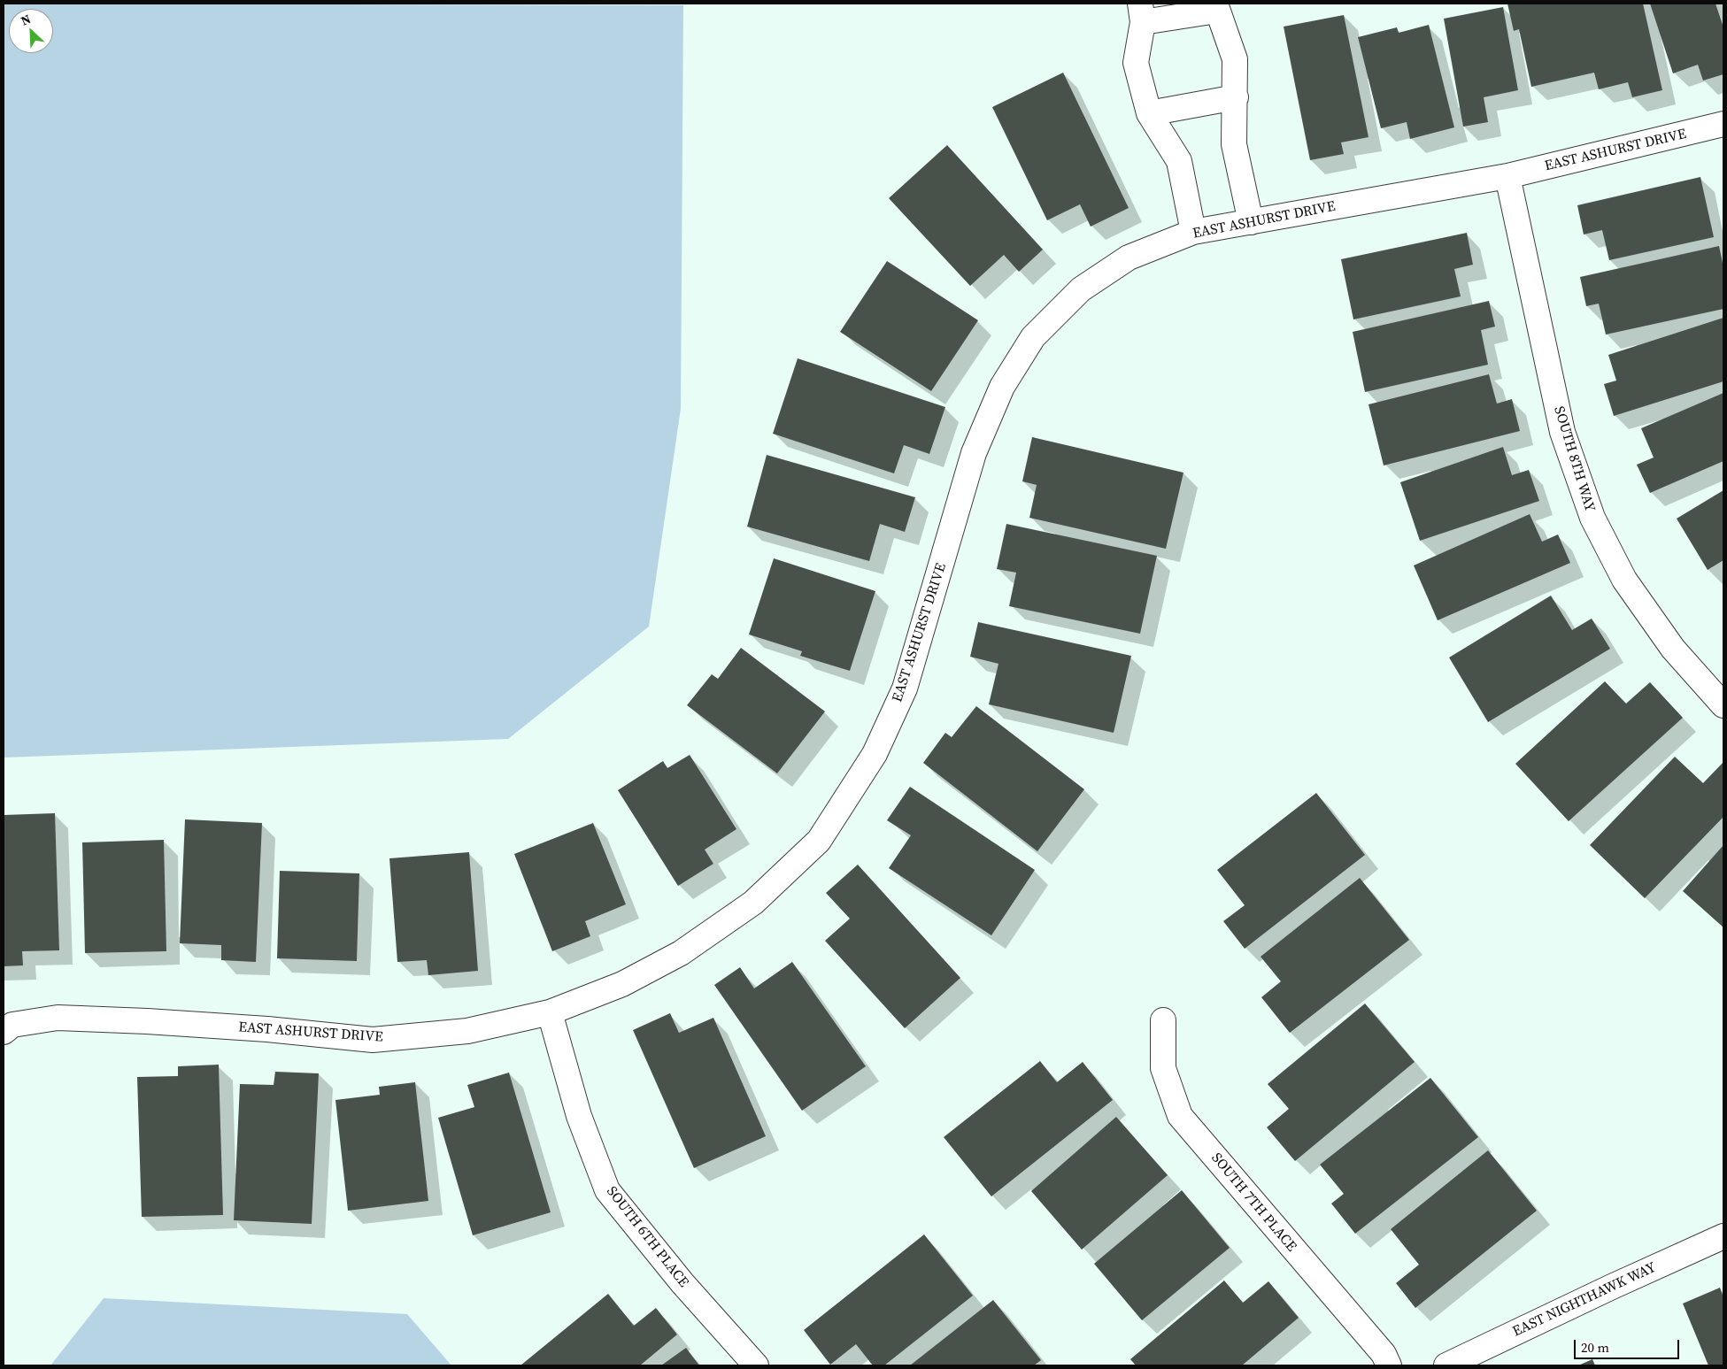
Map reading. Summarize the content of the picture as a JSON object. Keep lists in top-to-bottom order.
{
  "streets": {
    "street": [
      "EAST ASHURST DRIVE",
      "SOUTH 8TH WAY",
      "SOUTH 7TH PLACE",
      "SOUTH 6TH PLACE",
      "EAST NIGHTHAWK WAY"
    ]
  },
  "crossings": [
    ["EAST ASHURST DRIVE", "SOUTH 8TH WAY"],
    ["EAST ASHURST DRIVE", "SOUTH 6TH PLACE"]
  ],
  "scale_bar": "20 m",
  "north": "top left"
}
